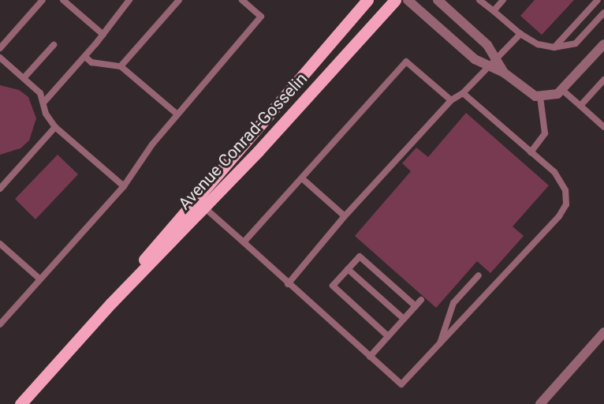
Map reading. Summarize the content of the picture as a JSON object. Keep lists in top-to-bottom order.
{
  "streets": {
    "main road": ["Avenue Conrad-Gosselin"]
  }
}
